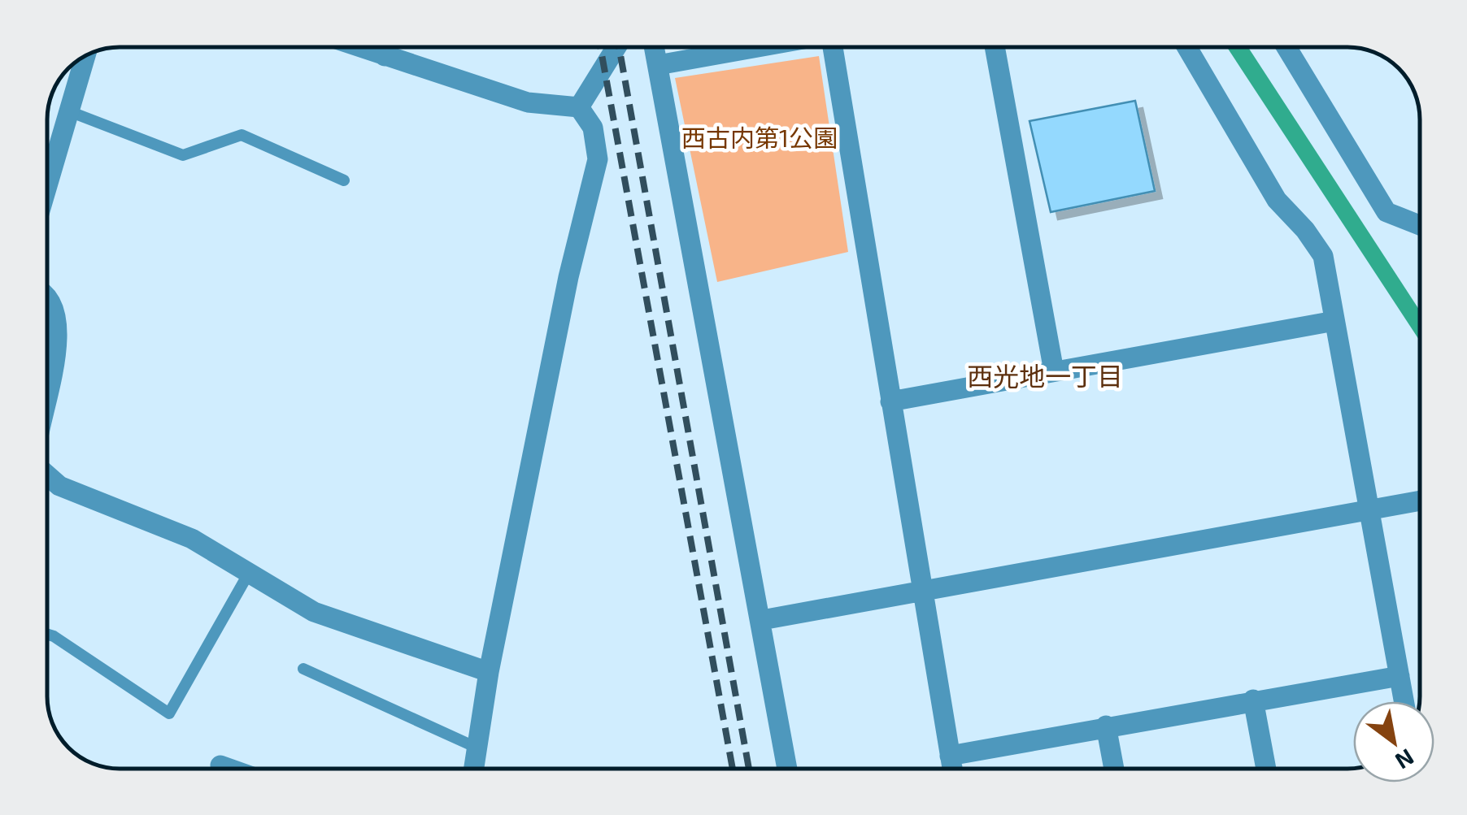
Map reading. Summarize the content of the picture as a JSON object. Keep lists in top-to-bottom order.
{
  "districts": ["西光地一丁目"],
  "parks": ["西古内第1公園"],
  "north": "bottom right"
}
